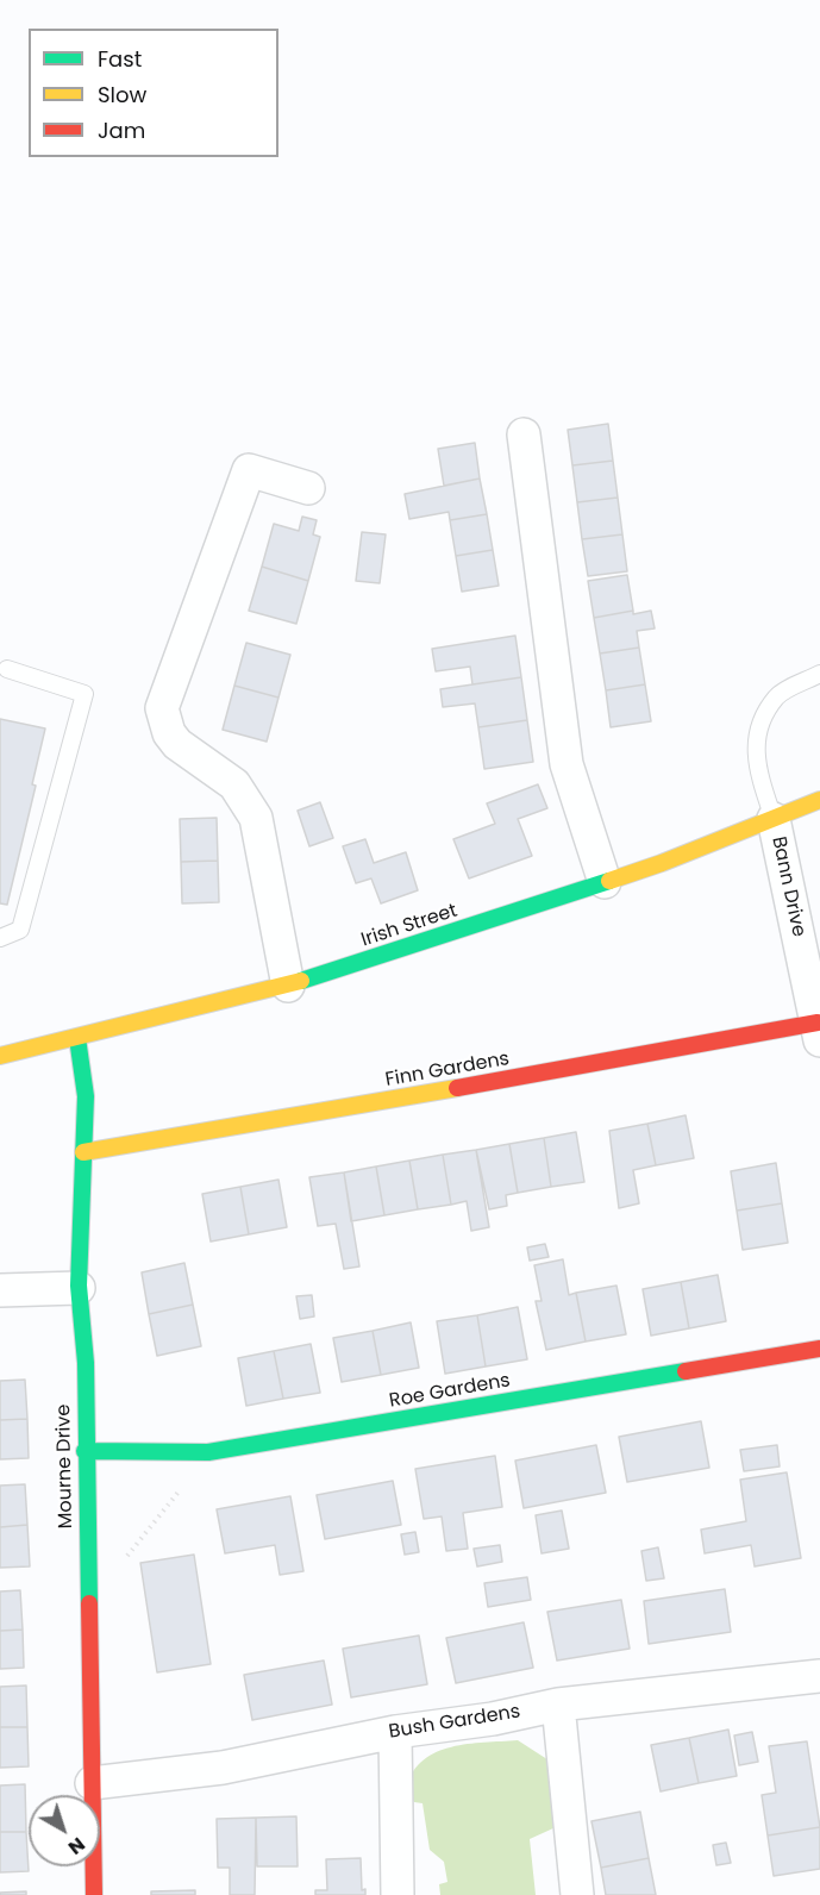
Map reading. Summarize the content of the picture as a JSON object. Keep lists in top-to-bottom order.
{
  "streets": {
    "street": [
      "Bann Drive",
      "Irish Street",
      "Finn Gardens",
      "Roe Gardens",
      "Mourne Drive",
      "Bush Gardens"
    ]
  },
  "crossings": [
    ["Bann Drive", "Irish Street"],
    ["Bann Drive", "Finn Gardens"],
    ["Irish Street", "Mourne Drive"],
    ["Finn Gardens", "Mourne Drive"],
    ["Roe Gardens", "Mourne Drive"],
    ["Mourne Drive", "Bush Gardens"]
  ],
  "legend": ["Fast", "Slow", "Jam"],
  "north": "bottom right"
}
